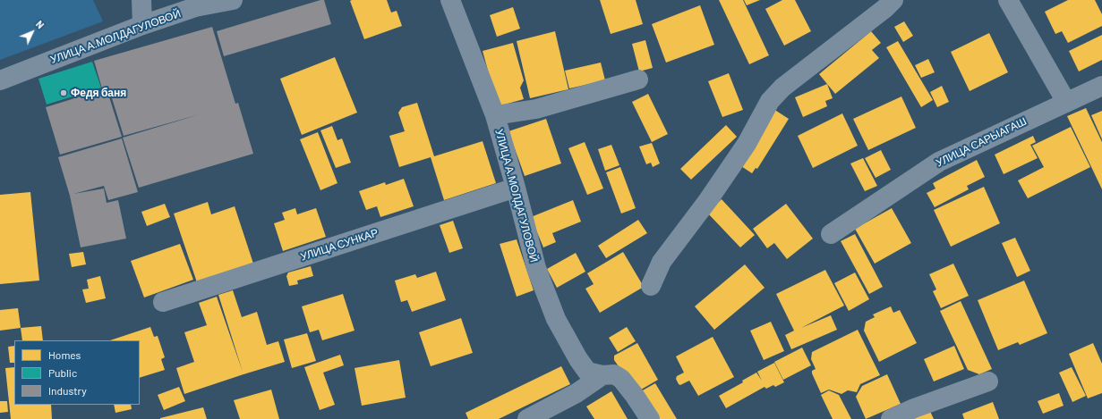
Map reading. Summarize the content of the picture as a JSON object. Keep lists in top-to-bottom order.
{
  "streets": {
    "street": ["УЛИЦА А.МОЛДАГУЛОВОЙ", "УЛИЦА САРЫАГАШ", "УЛИЦА СУНКАР"]
  },
  "crossings": [
    ["УЛИЦА А.МОЛДАГУЛОВОЙ", "УЛИЦА СУНКАР"]
  ],
  "places": ["Федя баня"],
  "legend": ["Homes", "Public", "Industry"],
  "north": "top right"
}
